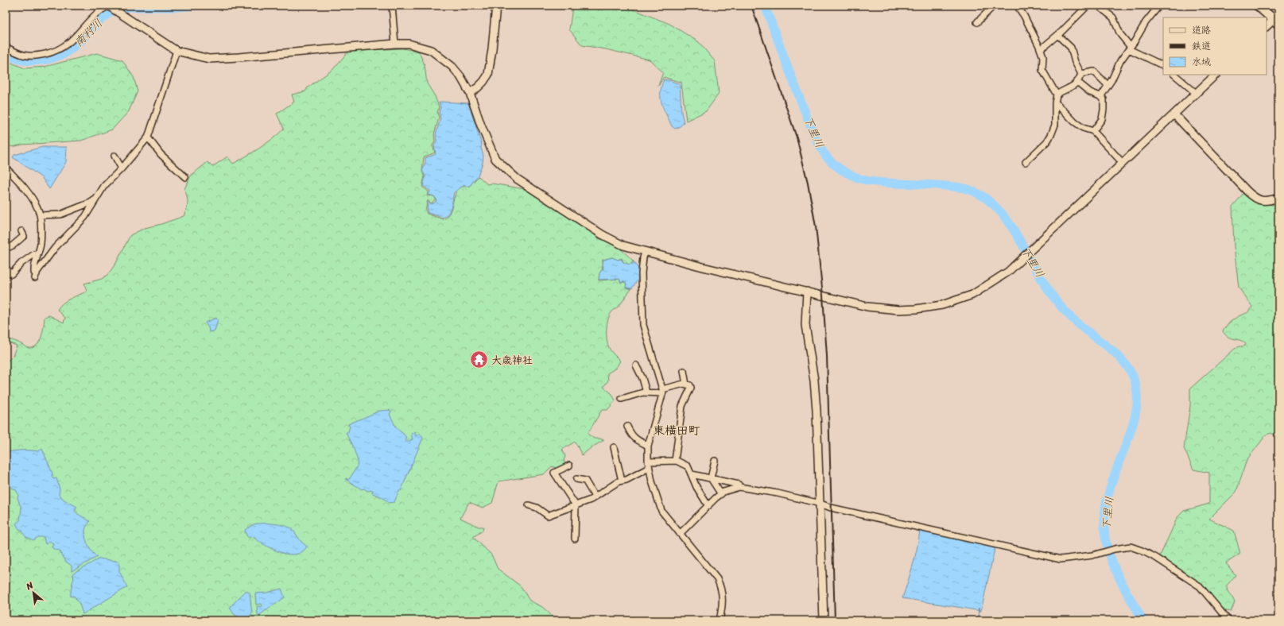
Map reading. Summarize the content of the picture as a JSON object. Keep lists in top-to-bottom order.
{
  "districts": ["東横田町"],
  "water": ["南村川", "下里川"],
  "places": {
    "temple": ["大歳神社"]
  },
  "legend": ["道路", "鉄道", "水域"],
  "north": "top left"
}
